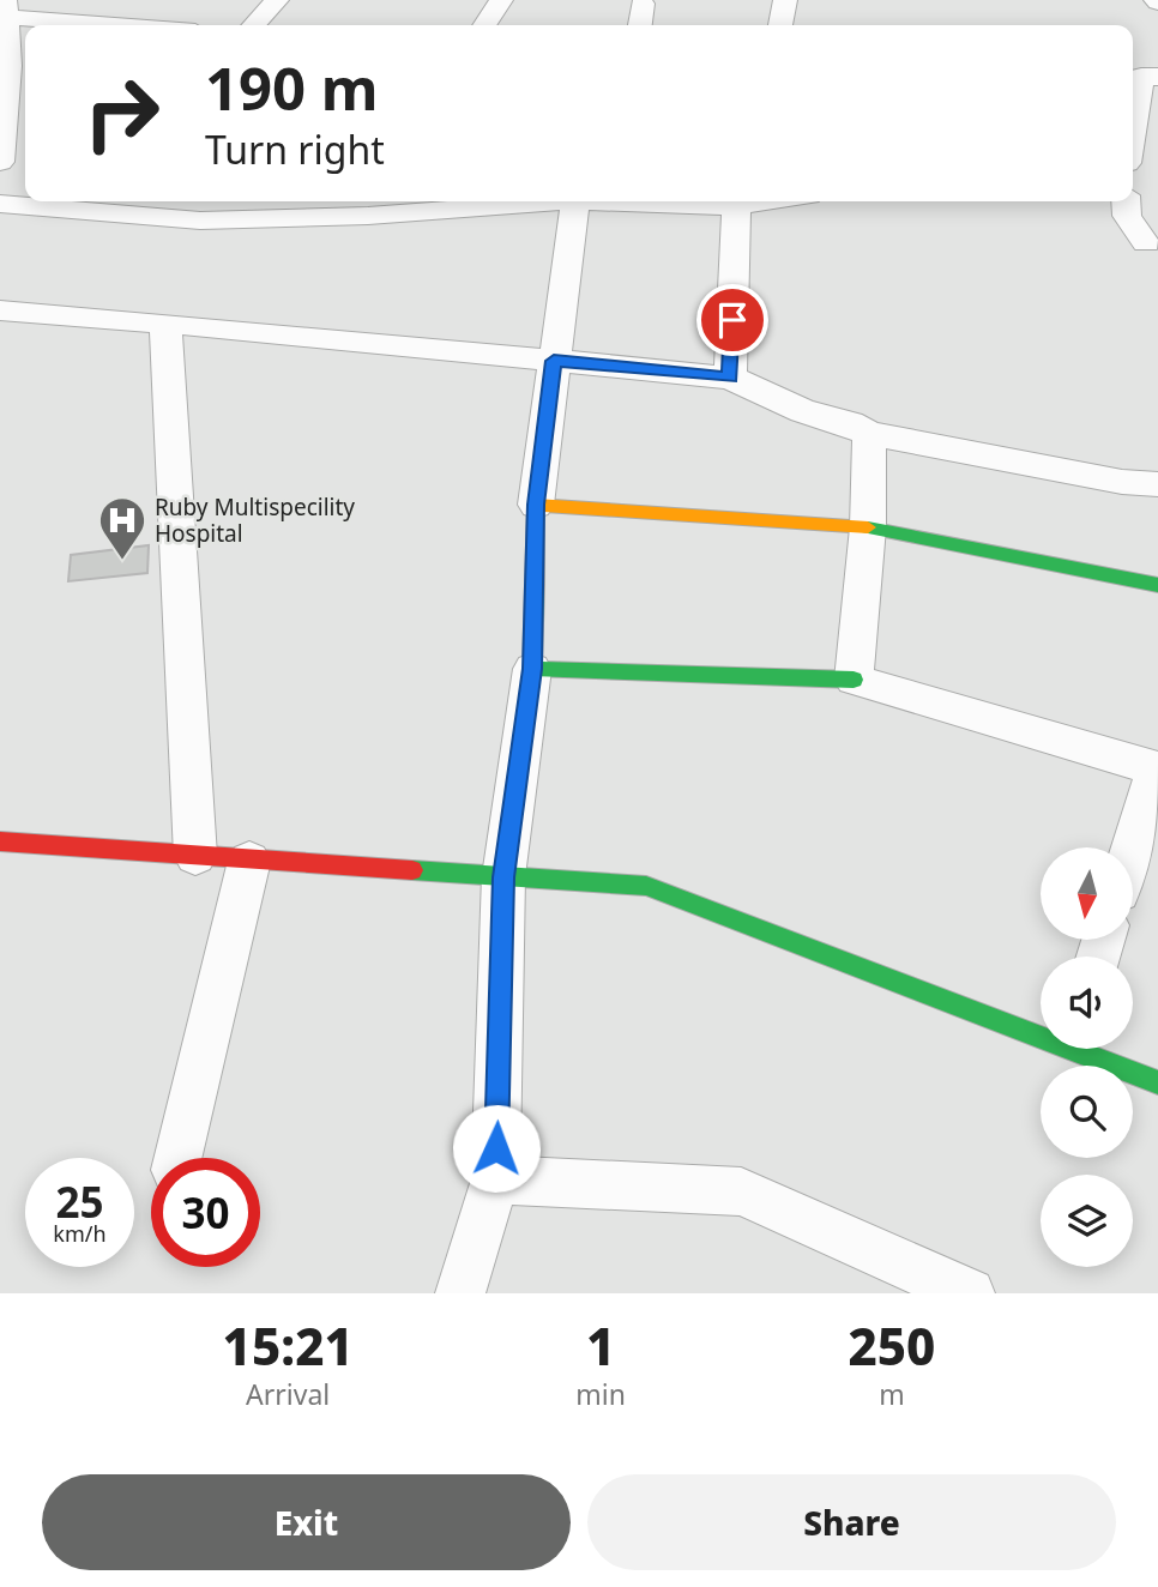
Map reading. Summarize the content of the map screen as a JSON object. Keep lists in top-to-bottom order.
{
  "places": {
    "hospital": ["Ruby Multispecility Hospital"]
  },
  "north": "bottom",
  "page": {
    "turn": ["190 m", "Turn right"],
    "speed": "25 km/h",
    "limit": "30",
    "eta": [
      "15:21",
      "Arrival",
      "1",
      "min",
      "250",
      "m"
    ],
    "buttons": ["Exit", "Share"]
  }
}
